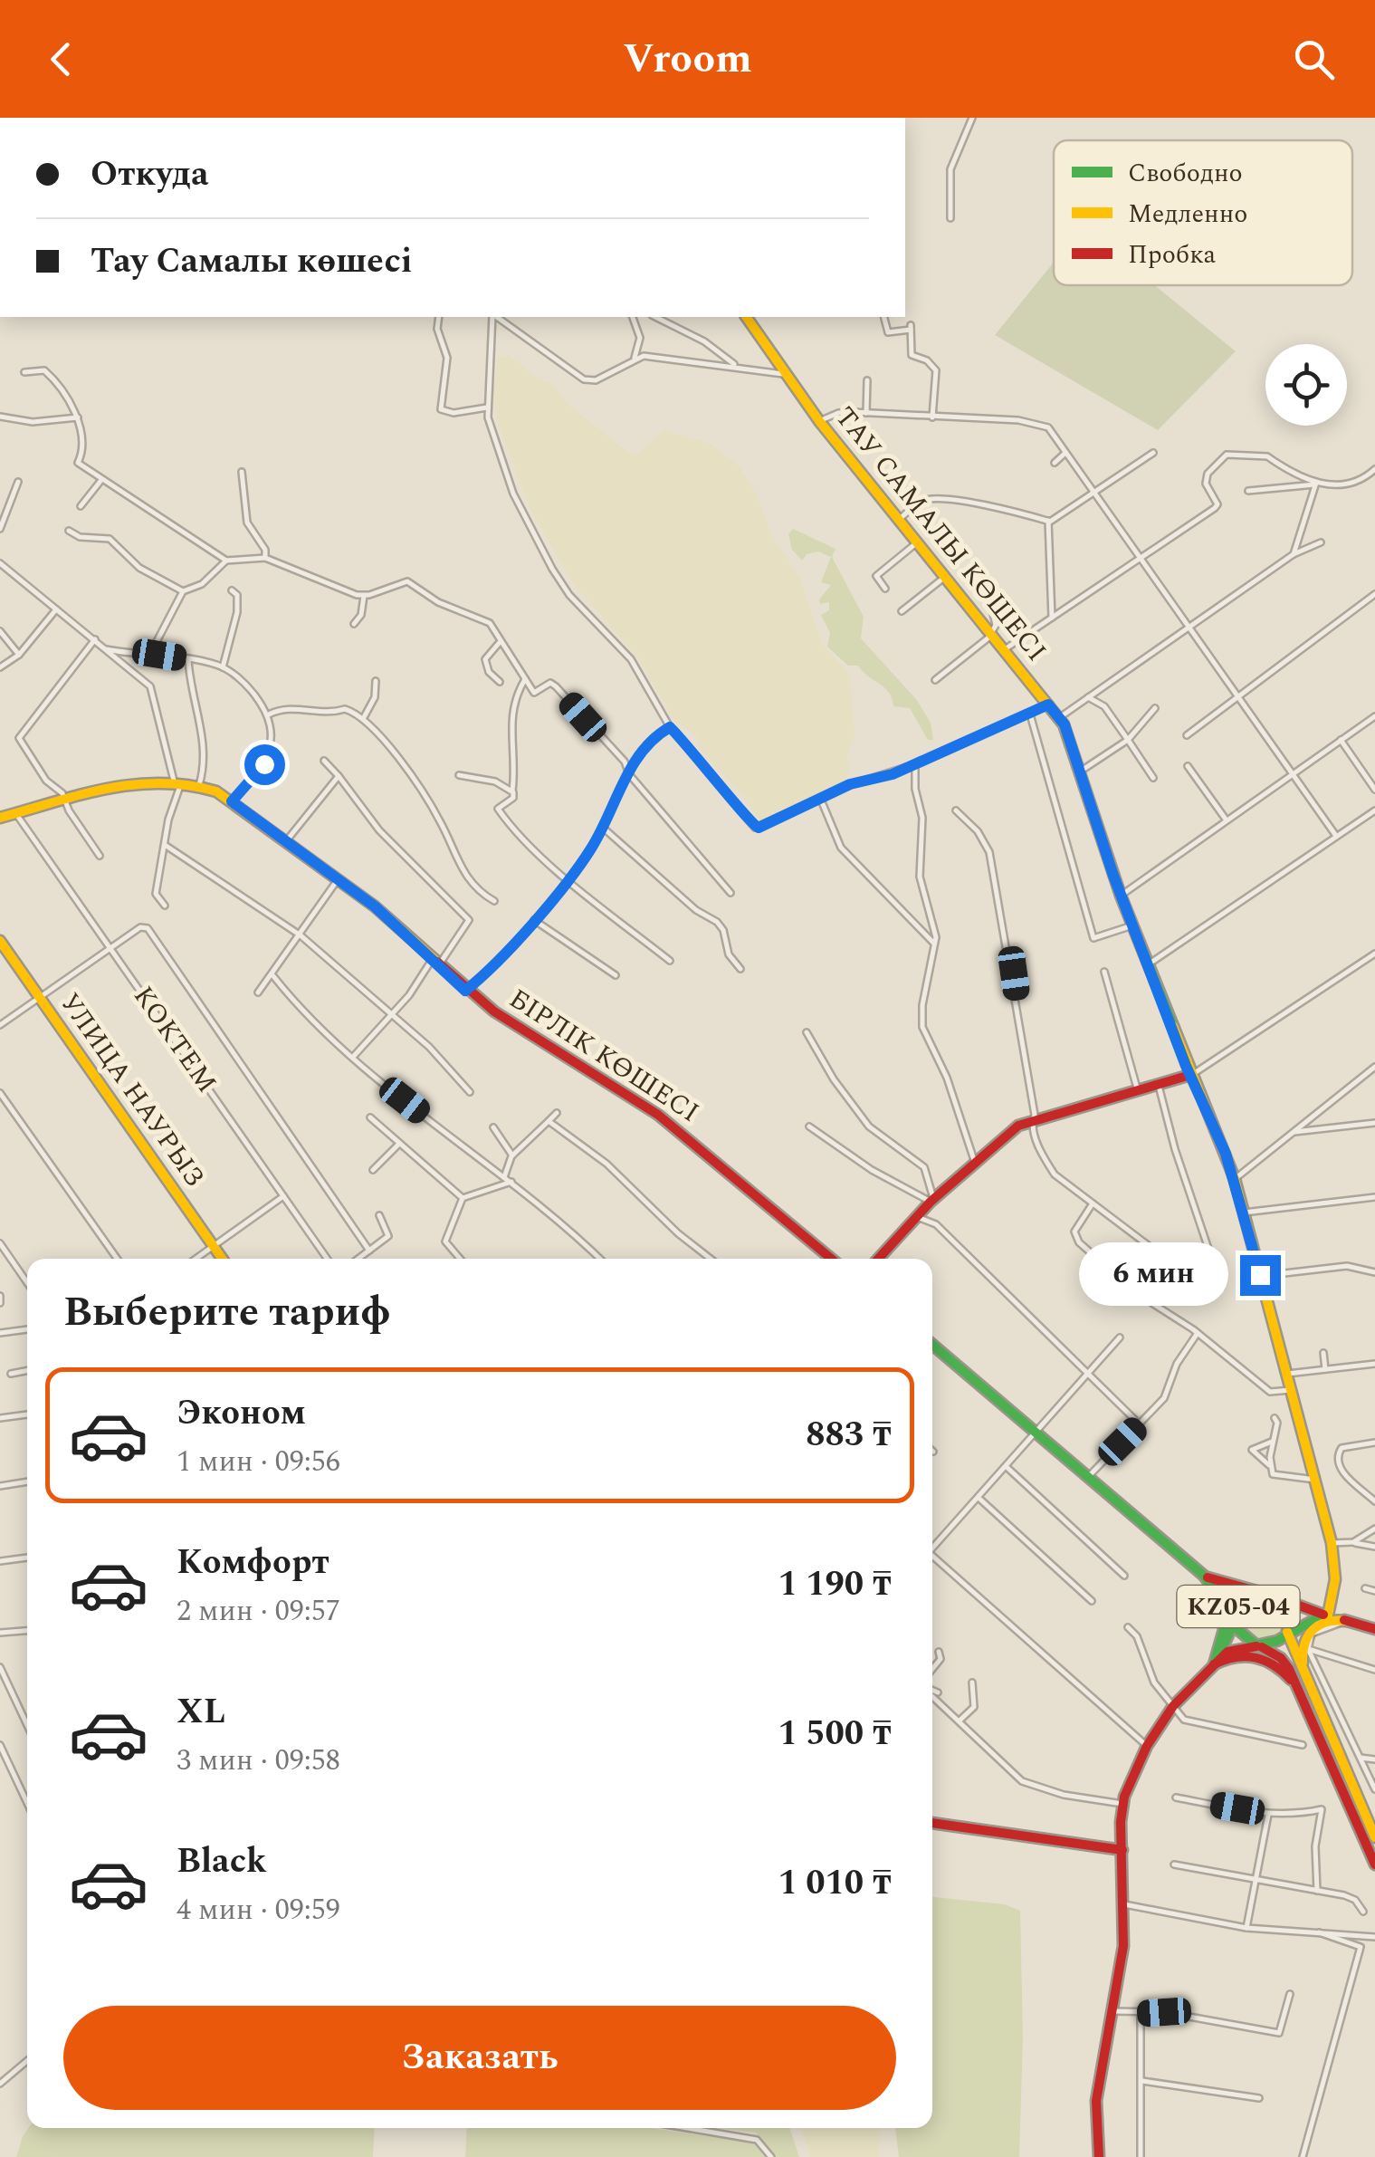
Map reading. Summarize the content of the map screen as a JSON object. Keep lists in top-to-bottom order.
{
  "streets": {
    "main road": [
      "ТАУ САМАЛЫ КӨШЕСІ",
      "БІРЛІК КӨШЕСІ",
      "УЛИЦА НАУРЫЗ",
      "KZ05-04"
    ],
    "street": ["КОКТЕМ"]
  },
  "crossings": [
    ["ТАУ САМАЛЫ КӨШЕСІ", "KZ05-04"],
    ["КОКТЕМ", "БІРЛІК КӨШЕСІ"]
  ],
  "legend": ["Свободно", "Медленно", "Пробка"],
  "page": {
    "header": "Vroom",
    "banner": ["Откуда", "Тау Самалы көшесі"],
    "bubble": "6 мин",
    "heading": "Выберите тариф",
    "list": [
      {
        "name": "Эконом",
        "note": "1 мин · 09:56",
        "value": "883 ₸"
      },
      {
        "name": "Комфорт",
        "note": "2 мин · 09:57",
        "value": "1 190 ₸"
      },
      {
        "name": "XL",
        "note": "3 мин · 09:58",
        "value": "1 500 ₸"
      },
      {
        "name": "Black",
        "note": "4 мин · 09:59",
        "value": "1 010 ₸"
      }
    ],
    "buttons": "Заказать"
  }
}
